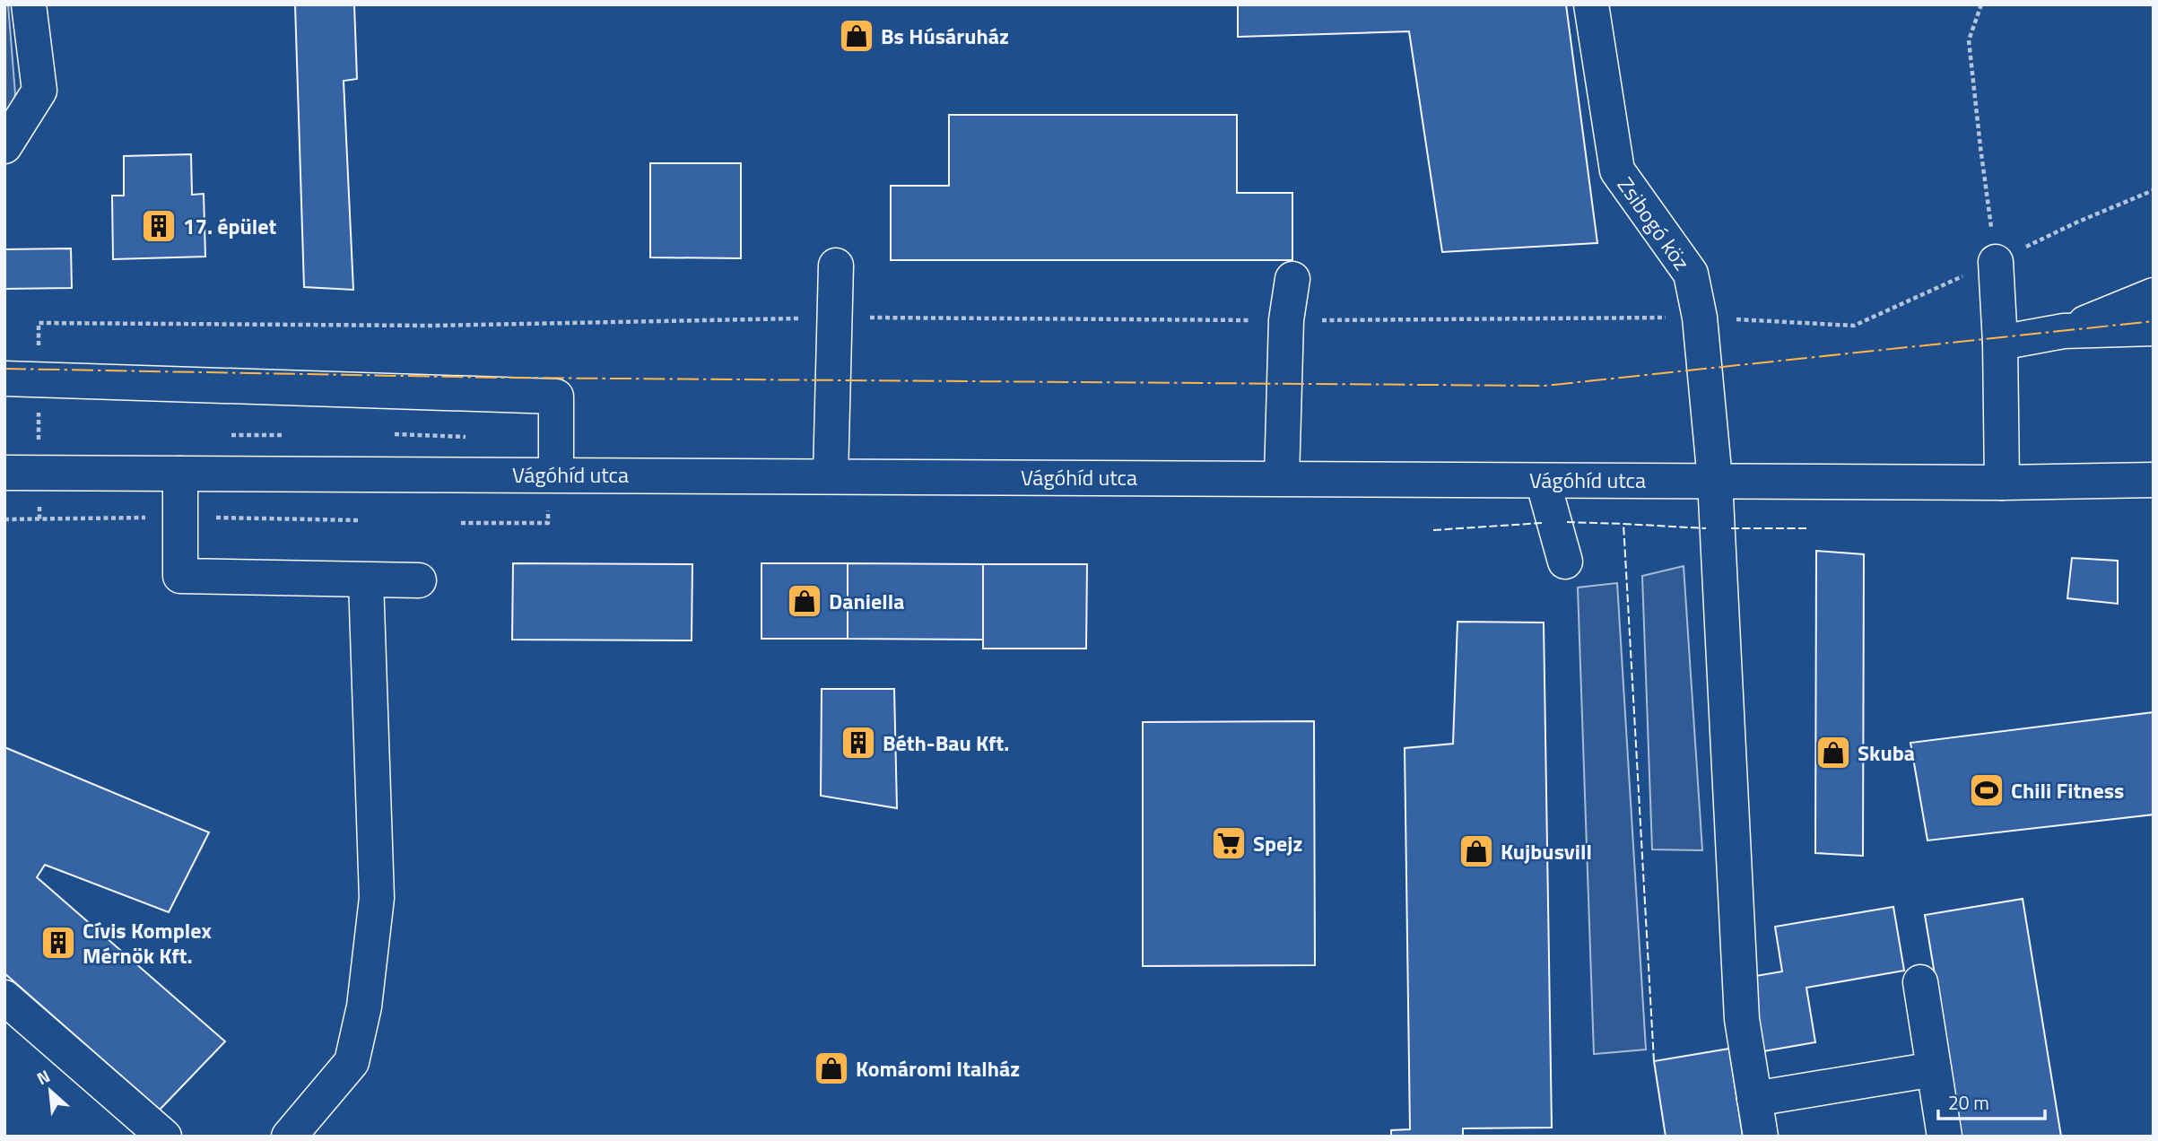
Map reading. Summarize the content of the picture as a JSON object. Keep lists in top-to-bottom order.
{
  "streets": {
    "main road": ["Zsibogó köz", "Vágóhíd utca"]
  },
  "crossings": [
    ["Zsibogó köz", "Vágóhíd utca"]
  ],
  "places": {
    "shop": [
      "Bs Húsáruház",
      "Daniella",
      "Skuba",
      "Kujbusvill",
      "Komáromi Italház"
    ],
    "building": ["17. épület", "Béth-Bau Kft.", "Cívis Komplex Mérnök Kft."],
    "sports": ["Chili Fitness"],
    "supermarket": ["Spejz"]
  },
  "scale_bar": "20 m",
  "north": "top left"
}
